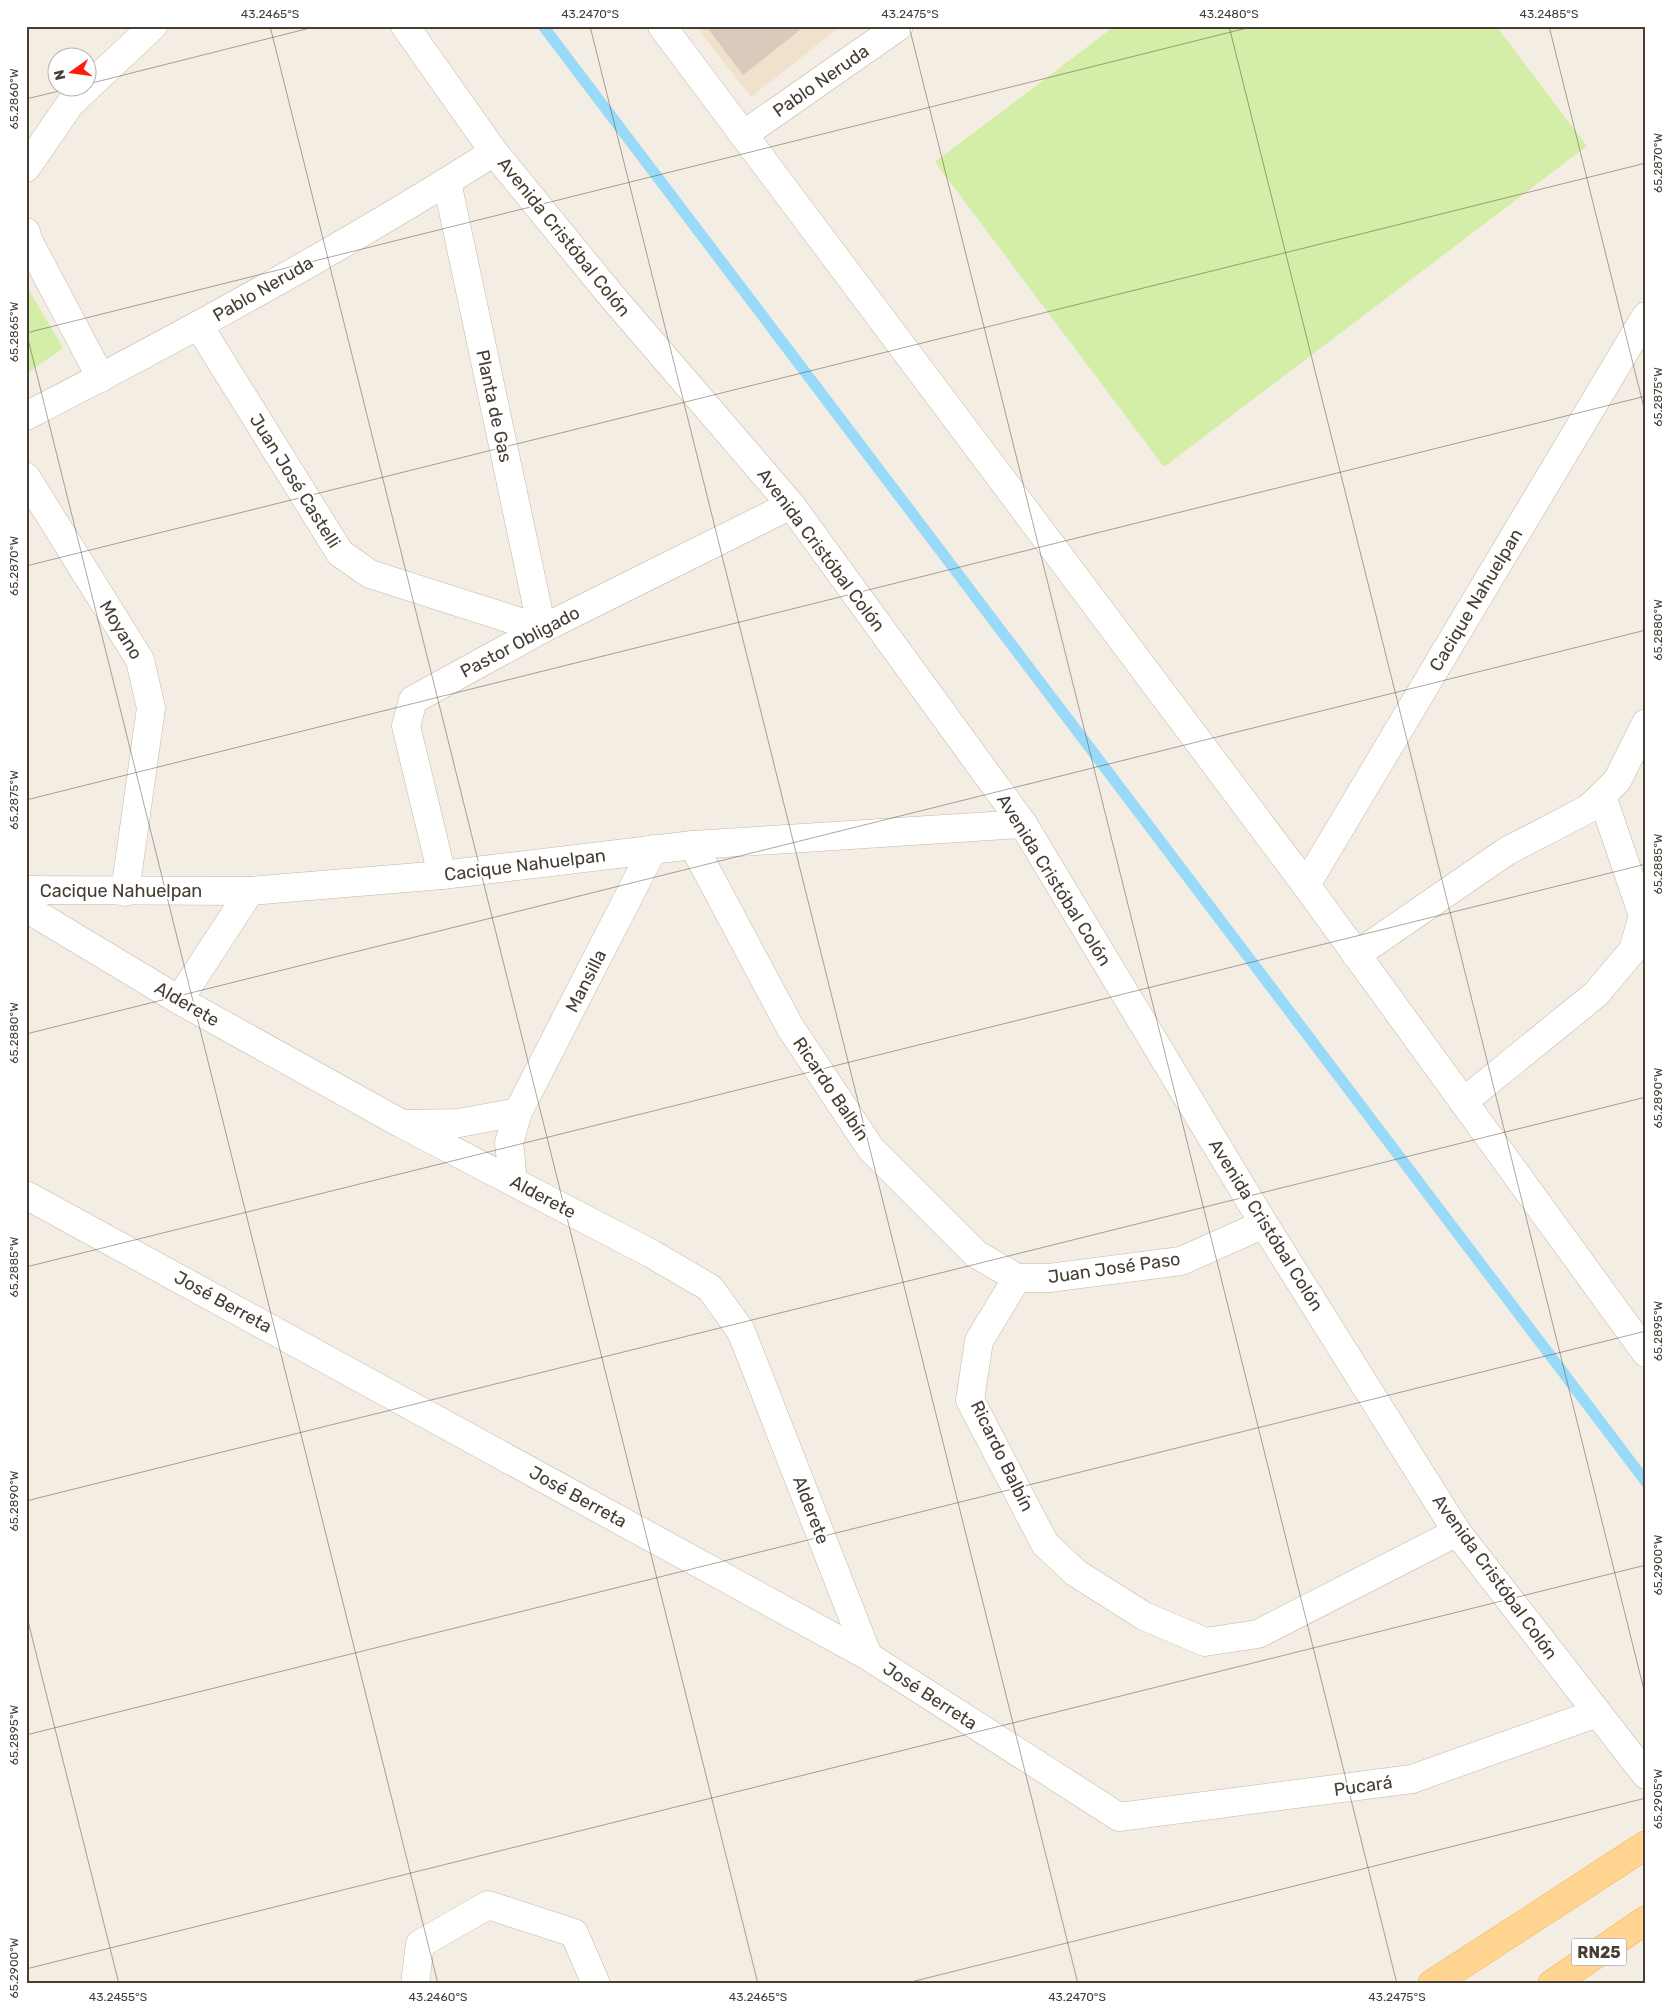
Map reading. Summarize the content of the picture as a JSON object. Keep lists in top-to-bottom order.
{
  "streets": {
    "main road": ["RN25"],
    "street": [
      "Pablo Neruda",
      "Avenida Cristóbal Colón",
      "Planta de Gas",
      "Juan José Castelli",
      "Cacique Nahuelpan",
      "Moyano",
      "Pastor Obligado",
      "Mansilla",
      "Alderete",
      "Ricardo Balbín",
      "Juan José Paso",
      "José Berreta",
      "Pucará"
    ]
  },
  "crossings": [
    ["Pablo Neruda", "Avenida Cristóbal Colón"],
    ["Pablo Neruda", "Planta de Gas"],
    ["Pablo Neruda", "Juan José Castelli"],
    ["Avenida Cristóbal Colón", "Cacique Nahuelpan"],
    ["Avenida Cristóbal Colón", "Pastor Obligado"],
    ["Avenida Cristóbal Colón", "Ricardo Balbín"],
    ["Avenida Cristóbal Colón", "Juan José Paso"],
    ["Avenida Cristóbal Colón", "Pucará"],
    ["Planta de Gas", "Juan José Castelli"],
    ["Planta de Gas", "Pastor Obligado"],
    ["Juan José Castelli", "Pastor Obligado"],
    ["Cacique Nahuelpan", "Moyano"],
    ["Cacique Nahuelpan", "Pastor Obligado"],
    ["Cacique Nahuelpan", "Mansilla"],
    ["Cacique Nahuelpan", "Ricardo Balbín"],
    ["Mansilla", "Alderete"],
    ["Alderete", "José Berreta"],
    ["Ricardo Balbín", "Juan José Paso"],
    ["José Berreta", "Pucará"]
  ],
  "north": "left",
  "coordinates": [
    "43.2465°S",
    "43.2470°S",
    "43.2475°S",
    "43.2480°S",
    "43.2485°S",
    "65.2860°W",
    "65.2870°W",
    "65.2865°W",
    "65.2875°W",
    "65.2880°W",
    "65.2885°W",
    "65.2890°W",
    "65.2895°W",
    "65.2900°W",
    "65.2905°W",
    "43.2455°S",
    "43.2460°S"
  ]
}
